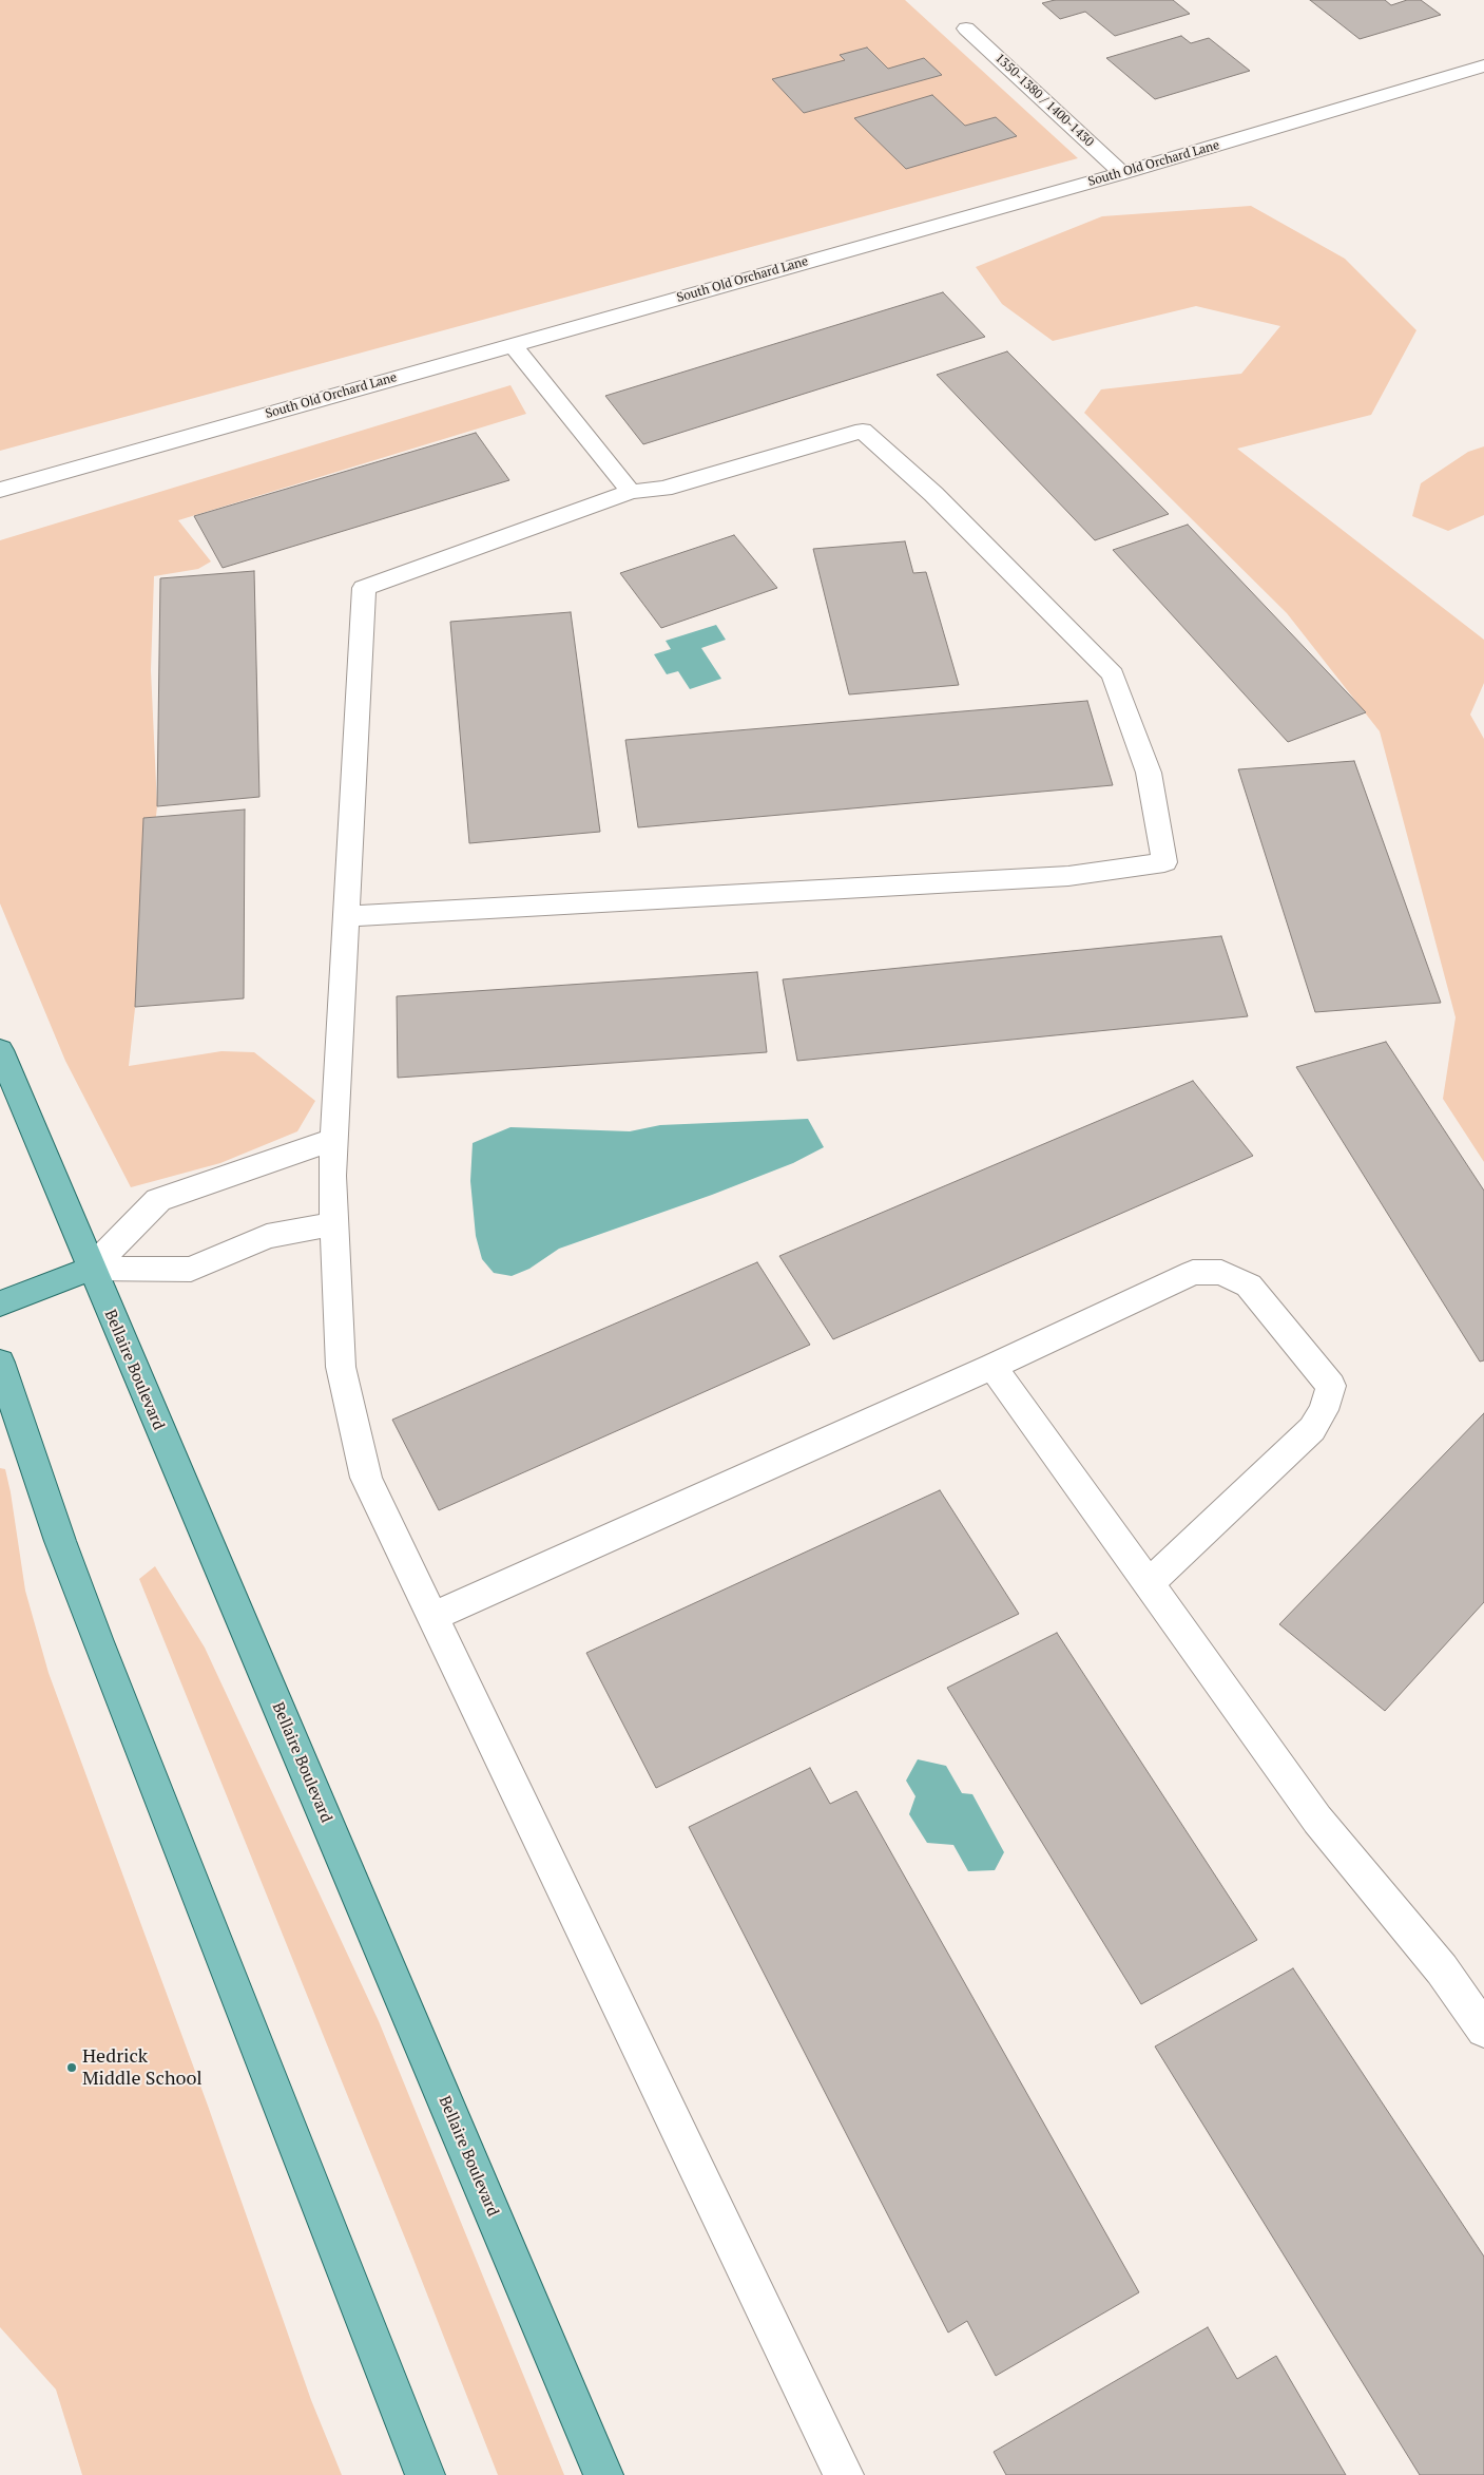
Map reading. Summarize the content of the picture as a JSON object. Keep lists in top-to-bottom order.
{
  "streets": {
    "main road": ["Bellaire Boulevard"],
    "street": ["1350-1380 / 1400-1430", "South Old Orchard Lane"]
  },
  "crossings": [
    ["1350-1380 / 1400-1430", "South Old Orchard Lane"]
  ],
  "places": ["Hedrick Middle School"]
}
